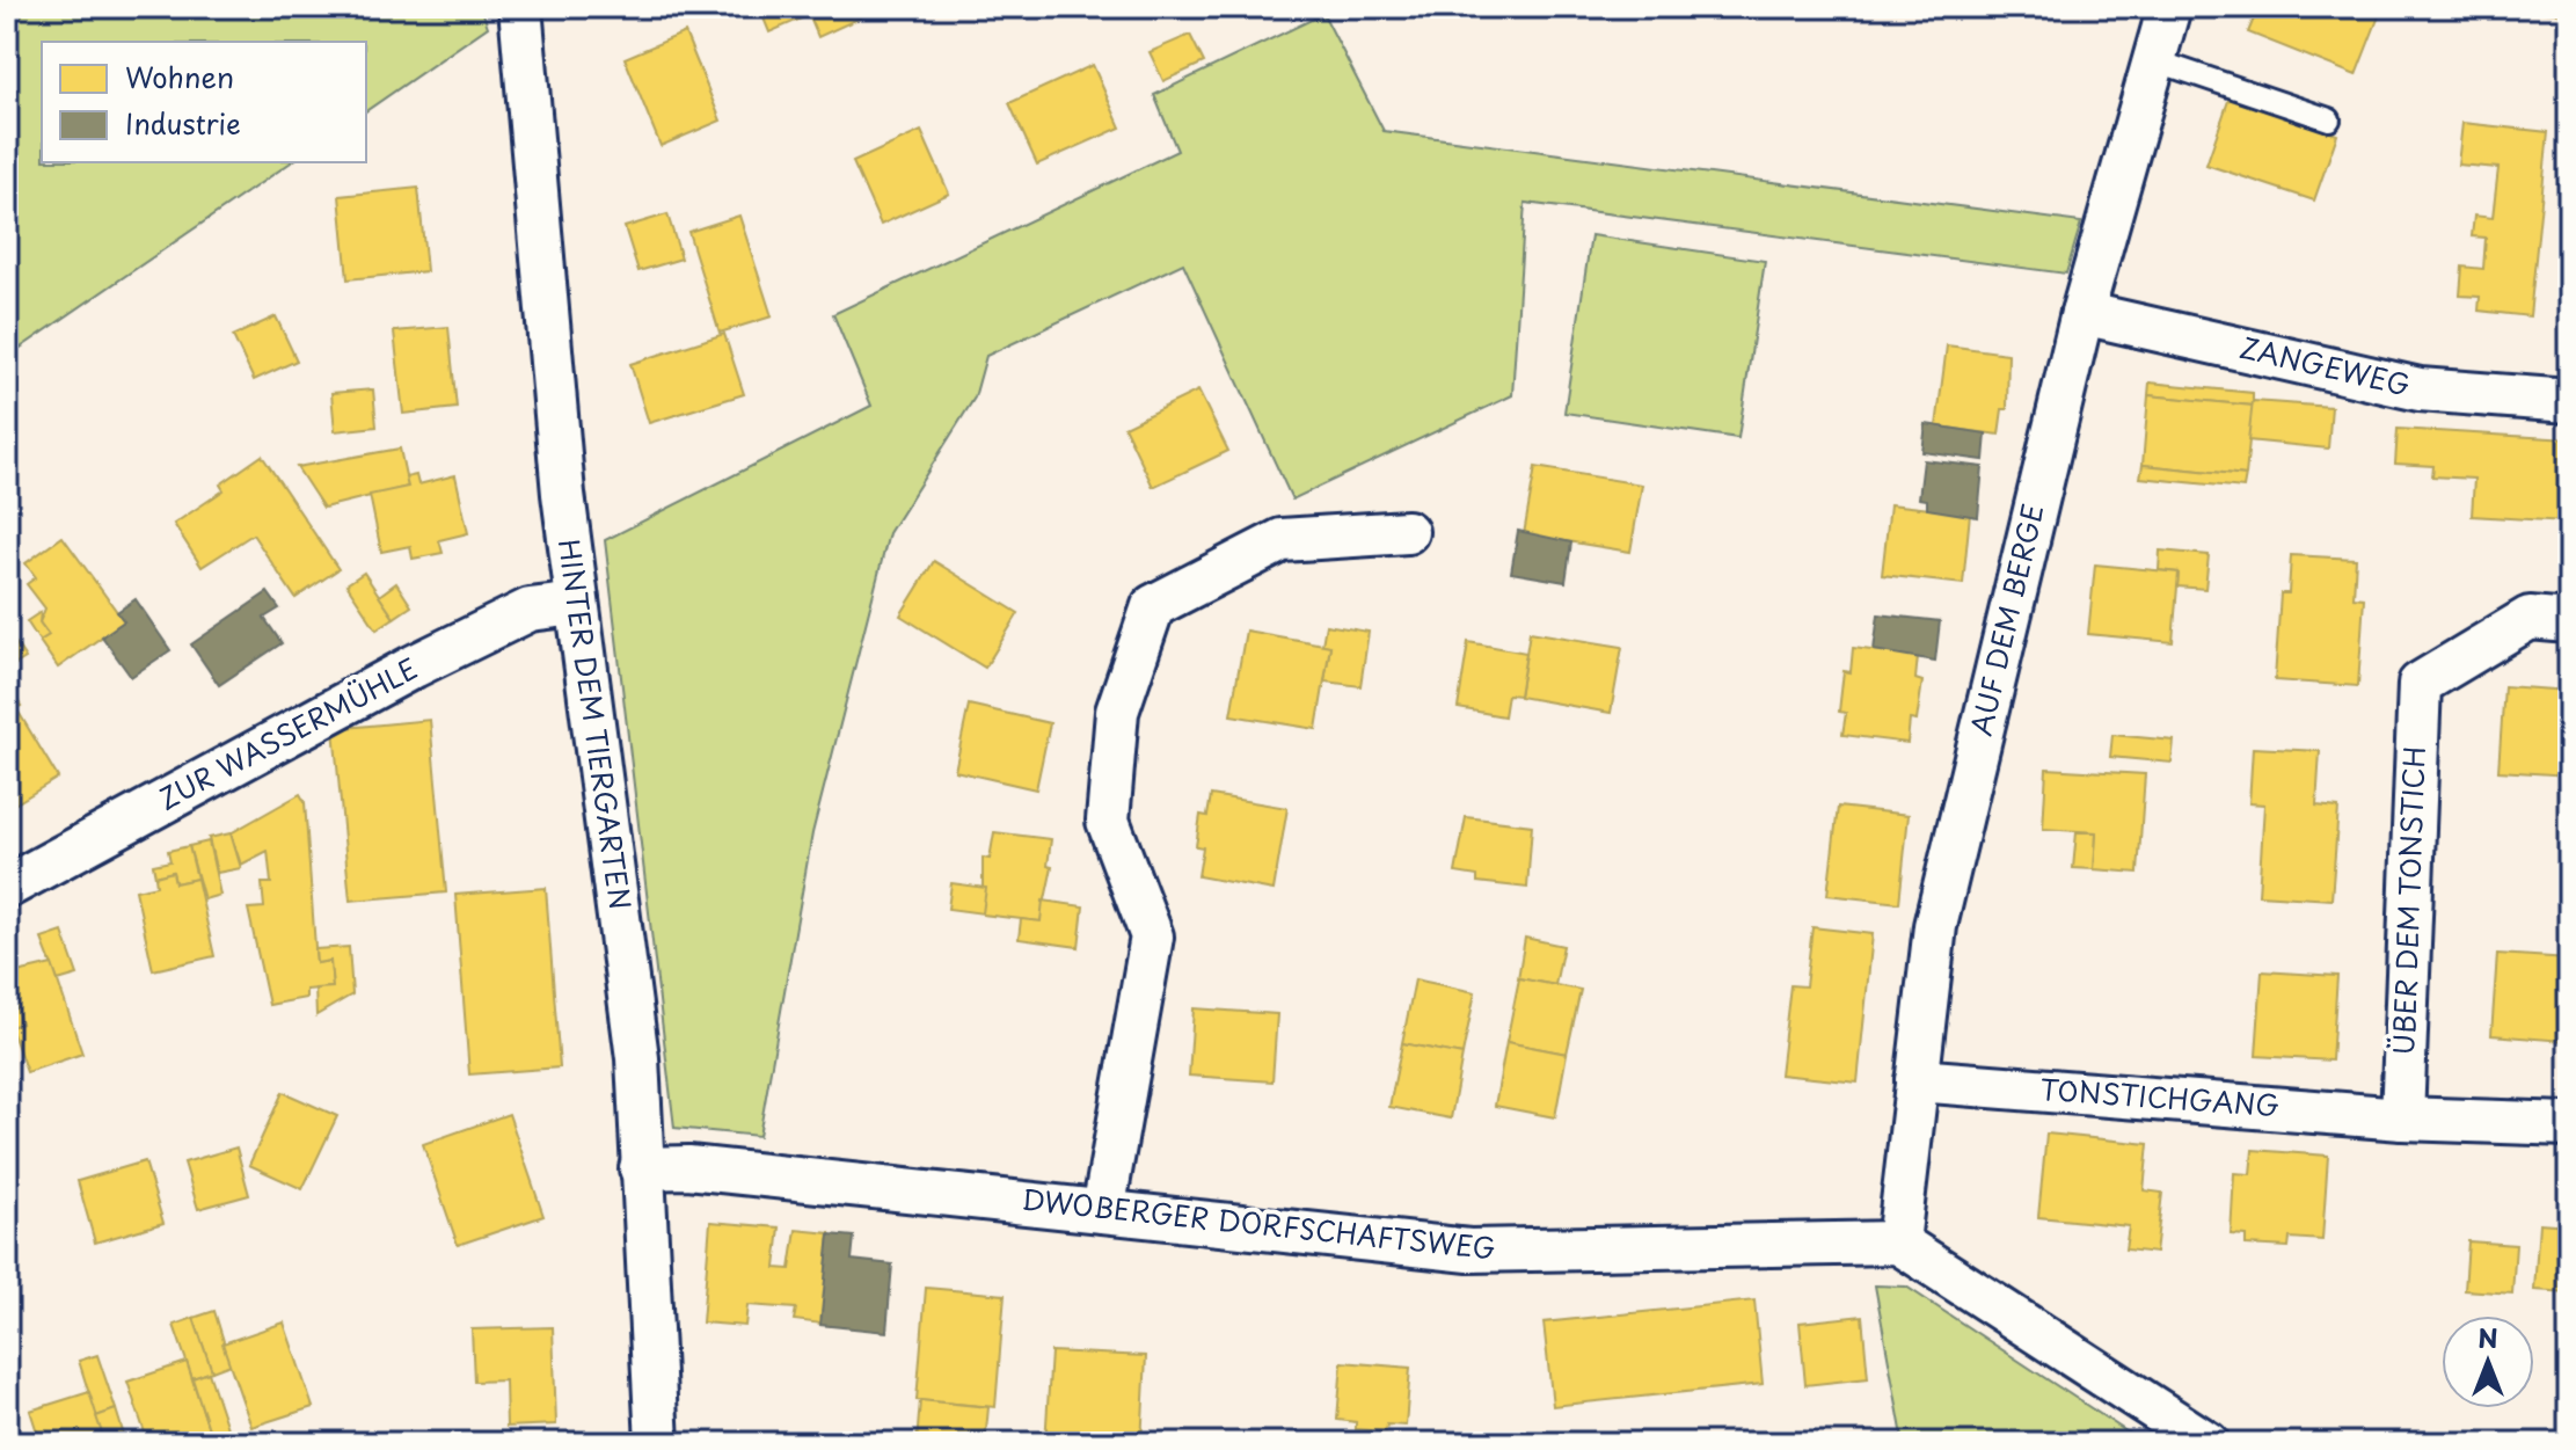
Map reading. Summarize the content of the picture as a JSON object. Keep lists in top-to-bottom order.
{
  "streets": {
    "street": [
      "ZANGEWEG",
      "AUF DEM BERGE",
      "HINTER DEM TIERGARTEN",
      "ZUR WASSERMÜHLE",
      "ÜBER DEM TONSTICH",
      "TONSTICHGANG",
      "DWOBERGER DORFSCHAFTSWEG"
    ]
  },
  "crossings": [
    ["ZANGEWEG", "AUF DEM BERGE"],
    ["AUF DEM BERGE", "TONSTICHGANG"],
    ["AUF DEM BERGE", "DWOBERGER DORFSCHAFTSWEG"],
    ["HINTER DEM TIERGARTEN", "ZUR WASSERMÜHLE"],
    ["HINTER DEM TIERGARTEN", "DWOBERGER DORFSCHAFTSWEG"],
    ["ÜBER DEM TONSTICH", "TONSTICHGANG"]
  ],
  "legend": ["Wohnen", "Industrie"],
  "north": "top"
}
